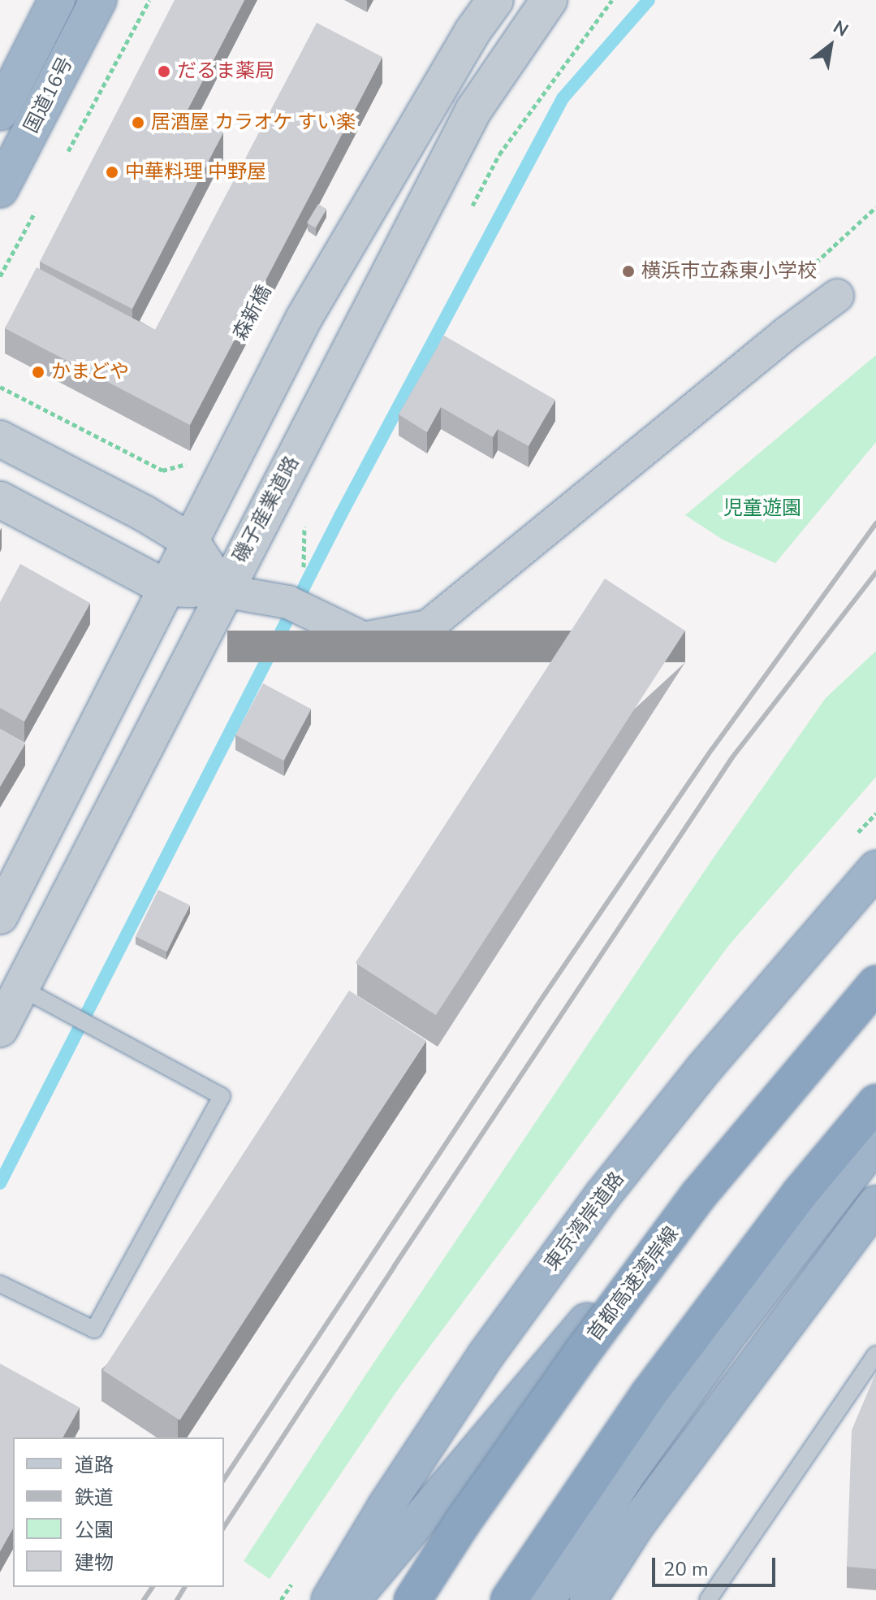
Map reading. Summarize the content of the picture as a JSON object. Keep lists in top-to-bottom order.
{
  "streets": {
    "highway": ["国道16号", "東京湾岸道路", "首都高速湾岸線"],
    "street": ["磯子産業道路"]
  },
  "parks": ["児童遊園"],
  "places": [
    "だるま薬局",
    "居酒屋 カラオケ すい楽",
    "中華料理 中野屋",
    "横浜市立森東小学校",
    "かまどや"
  ],
  "legend": [
    "道路",
    "鉄道",
    "公園",
    "建物"
  ],
  "scale_bar": "20 m",
  "north": "top right"
}
